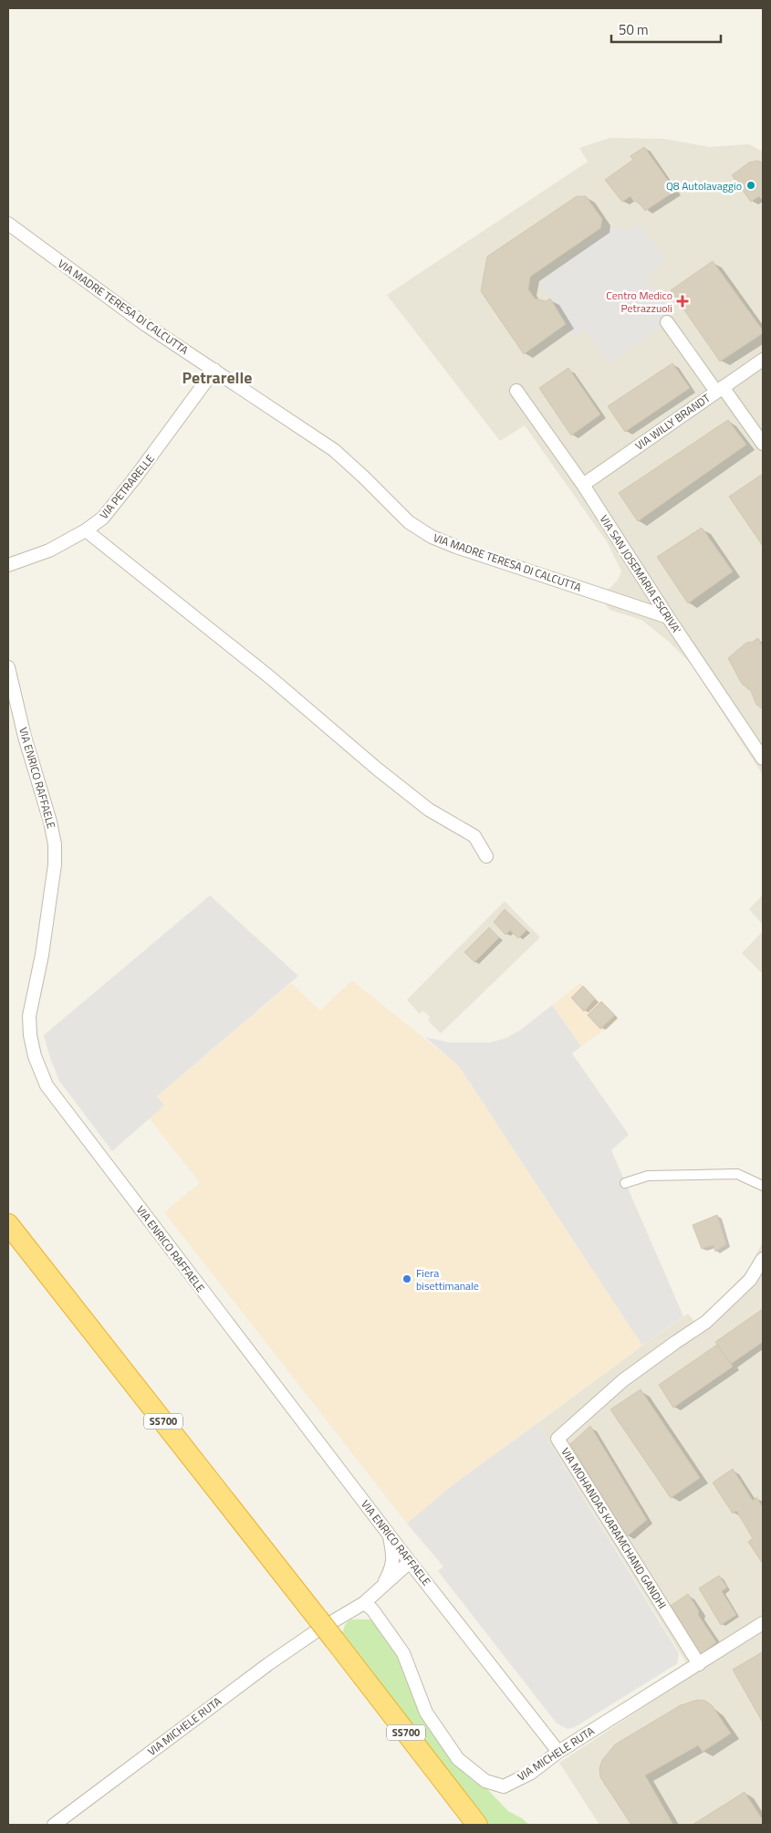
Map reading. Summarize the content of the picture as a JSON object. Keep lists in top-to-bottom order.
{
  "streets": {
    "highway": ["SS700"],
    "street": [
      "VIA MADRE TERESA DI CALCUTTA",
      "VIA WILLY BRANDT",
      "VIA PETRARELLE",
      "VIA SAN JOSEMARIA ESCRIVA'",
      "VIA ENRICO RAFFAELE",
      "VIA MOHANDAS KARAMCHAND GANDHI",
      "VIA MICHELE RUTA"
    ]
  },
  "crossings": [
    ["VIA MADRE TERESA DI CALCUTTA", "VIA PETRARELLE"],
    ["VIA MADRE TERESA DI CALCUTTA", "VIA SAN JOSEMARIA ESCRIVA'"],
    ["VIA WILLY BRANDT", "VIA SAN JOSEMARIA ESCRIVA'"],
    ["VIA ENRICO RAFFAELE", "VIA MICHELE RUTA"],
    ["VIA MOHANDAS KARAMCHAND GANDHI", "VIA MICHELE RUTA"]
  ],
  "districts": ["Petrarelle"],
  "places": {
    "other": ["Q8 Autolavaggio", "Fiera bisettimanale"],
    "health": ["Centro Medico Petrazzuoli"]
  },
  "scale_bar": "50 m"
}
